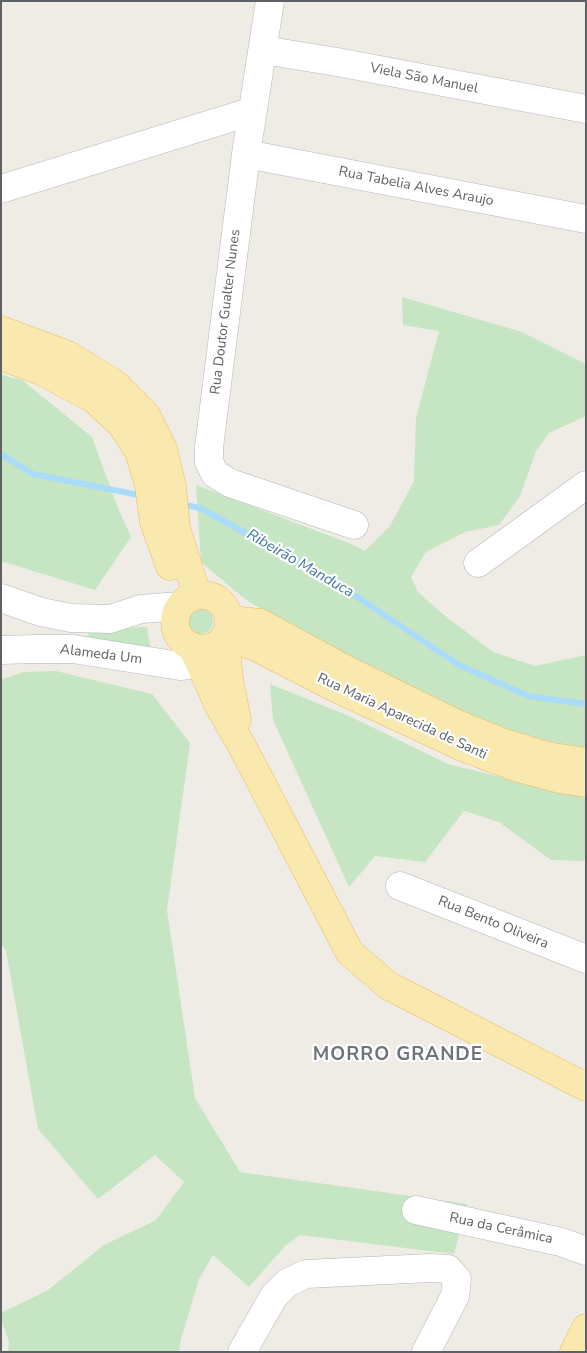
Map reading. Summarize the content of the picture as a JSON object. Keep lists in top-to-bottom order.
{
  "streets": {
    "main road": ["Rua Maria Aparecida de Santi"],
    "street": [
      "Viela São Manuel",
      "Rua Tabelia Alves Araujo",
      "Rua Doutor Gualter Nunes",
      "Alameda Um",
      "Rua Bento Oliveira",
      "Rua da Cerâmica"
    ]
  },
  "crossings": [
    ["Viela São Manuel", "Rua Doutor Gualter Nunes"],
    ["Rua Tabelia Alves Araujo", "Rua Doutor Gualter Nunes"],
    ["Alameda Um", "Rua Maria Aparecida de Santi"]
  ],
  "districts": ["MORRO GRANDE"],
  "water": ["Ribeirão Manduca"]
}
